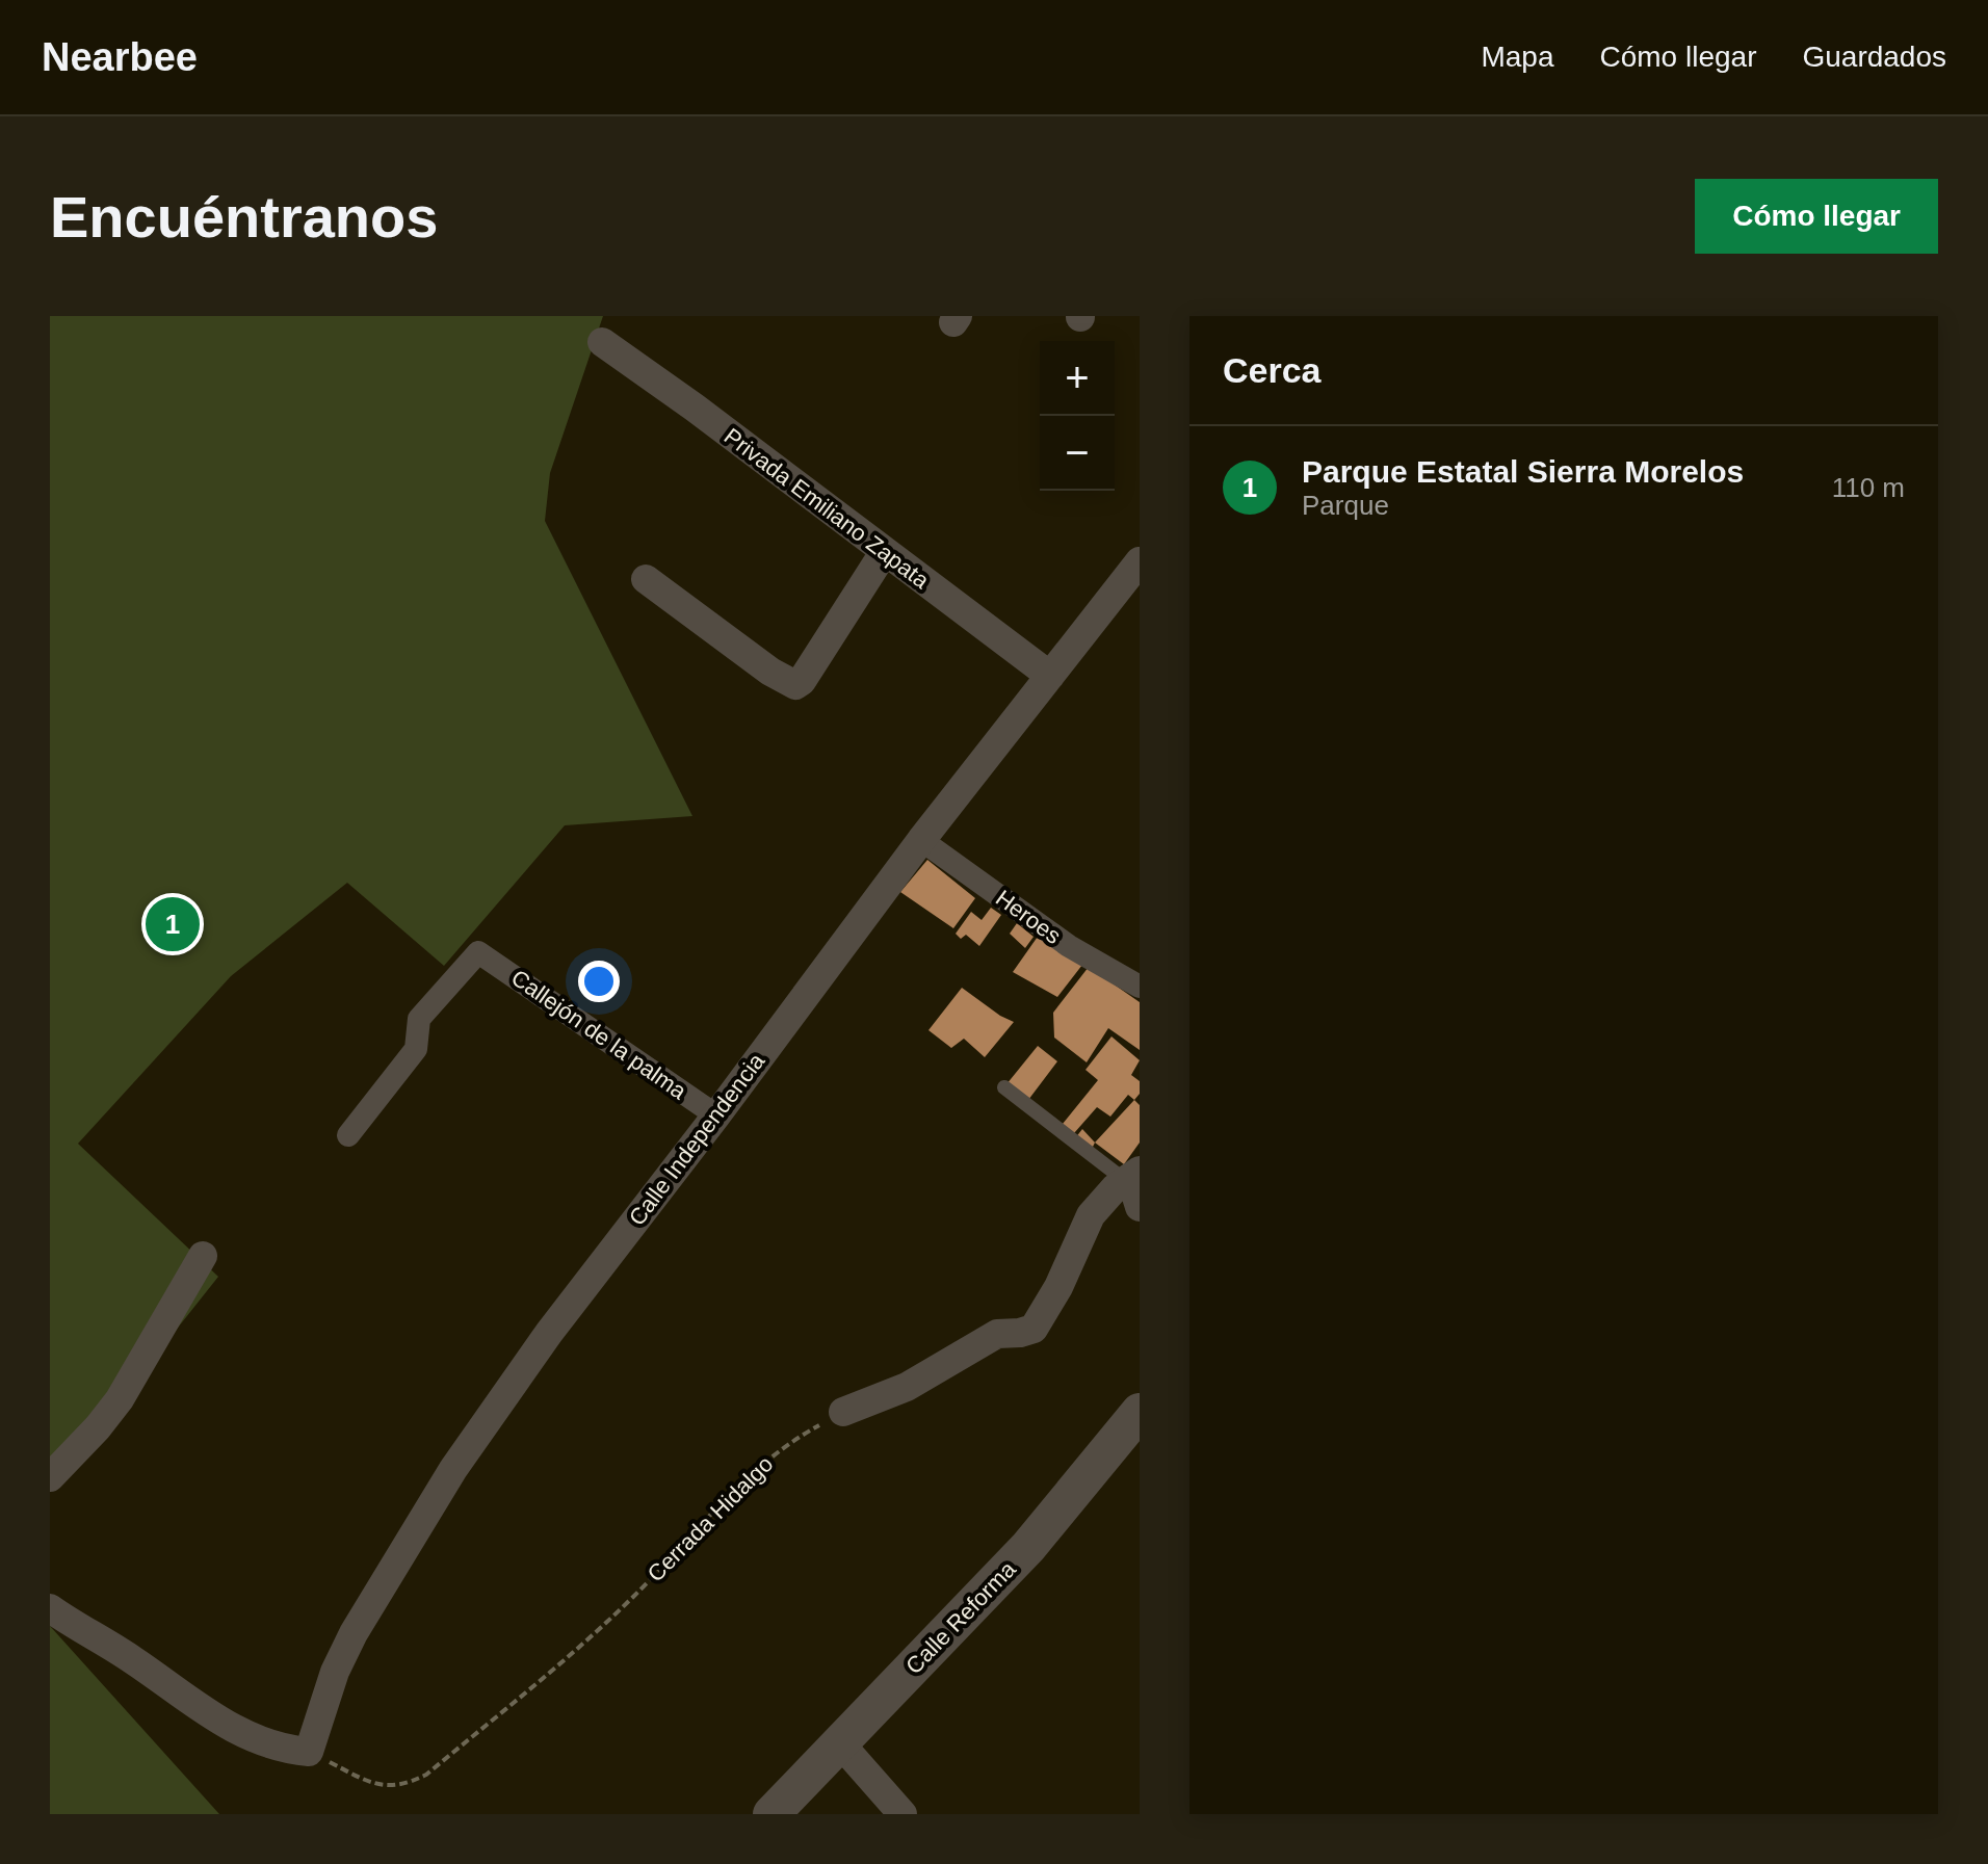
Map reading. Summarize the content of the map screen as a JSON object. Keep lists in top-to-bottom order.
{
  "streets": {
    "street": [
      "Privada Emiliano Zapata",
      "Heroes",
      "Callejón de la palma",
      "Calle Independencia",
      "Calle Reforma"
    ],
    "path": ["Cerrada Hidalgo"]
  },
  "crossings": [
    ["Privada Emiliano Zapata", "Calle Independencia"],
    ["Heroes", "Calle Independencia"],
    ["Callejón de la palma", "Calle Independencia"],
    ["Calle Independencia", "Cerrada Hidalgo"]
  ],
  "page": {
    "header": "Nearbee",
    "nav": ["Mapa", "Cómo llegar", "Guardados"],
    "buttons": "Cómo llegar",
    "title": "Encuéntranos",
    "heading": "Cerca",
    "map_buttons": ["+", "−"],
    "list": [
      {
        "mark": "1",
        "name": "Parque Estatal Sierra Morelos",
        "note": "Parque",
        "value": "110 m"
      }
    ],
    "pins": "1"
  }
}
